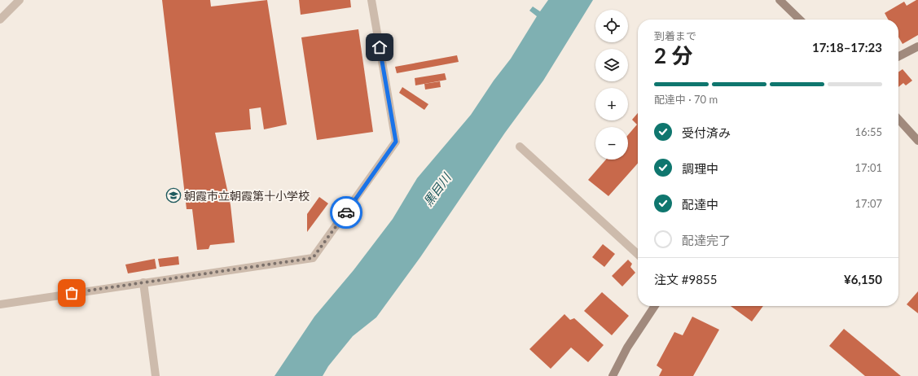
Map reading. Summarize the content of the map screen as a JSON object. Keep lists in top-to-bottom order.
{
  "water": ["黒目川"],
  "places": {
    "school or university": ["朝霞市立朝霞第十小学校"]
  },
  "page": {
    "map_buttons": ["+", "−"],
    "heading": ["2 分", "到着まで", "17:18–17:23"],
    "panel": ["注文 #9855", "¥6,150"],
    "bar": "配達中 · 70 m",
    "list": [
      ["受付済み", "16:55"],
      ["調理中", "17:01"],
      ["配達中", "17:07"],
      "配達完了"
    ]
  }
}
